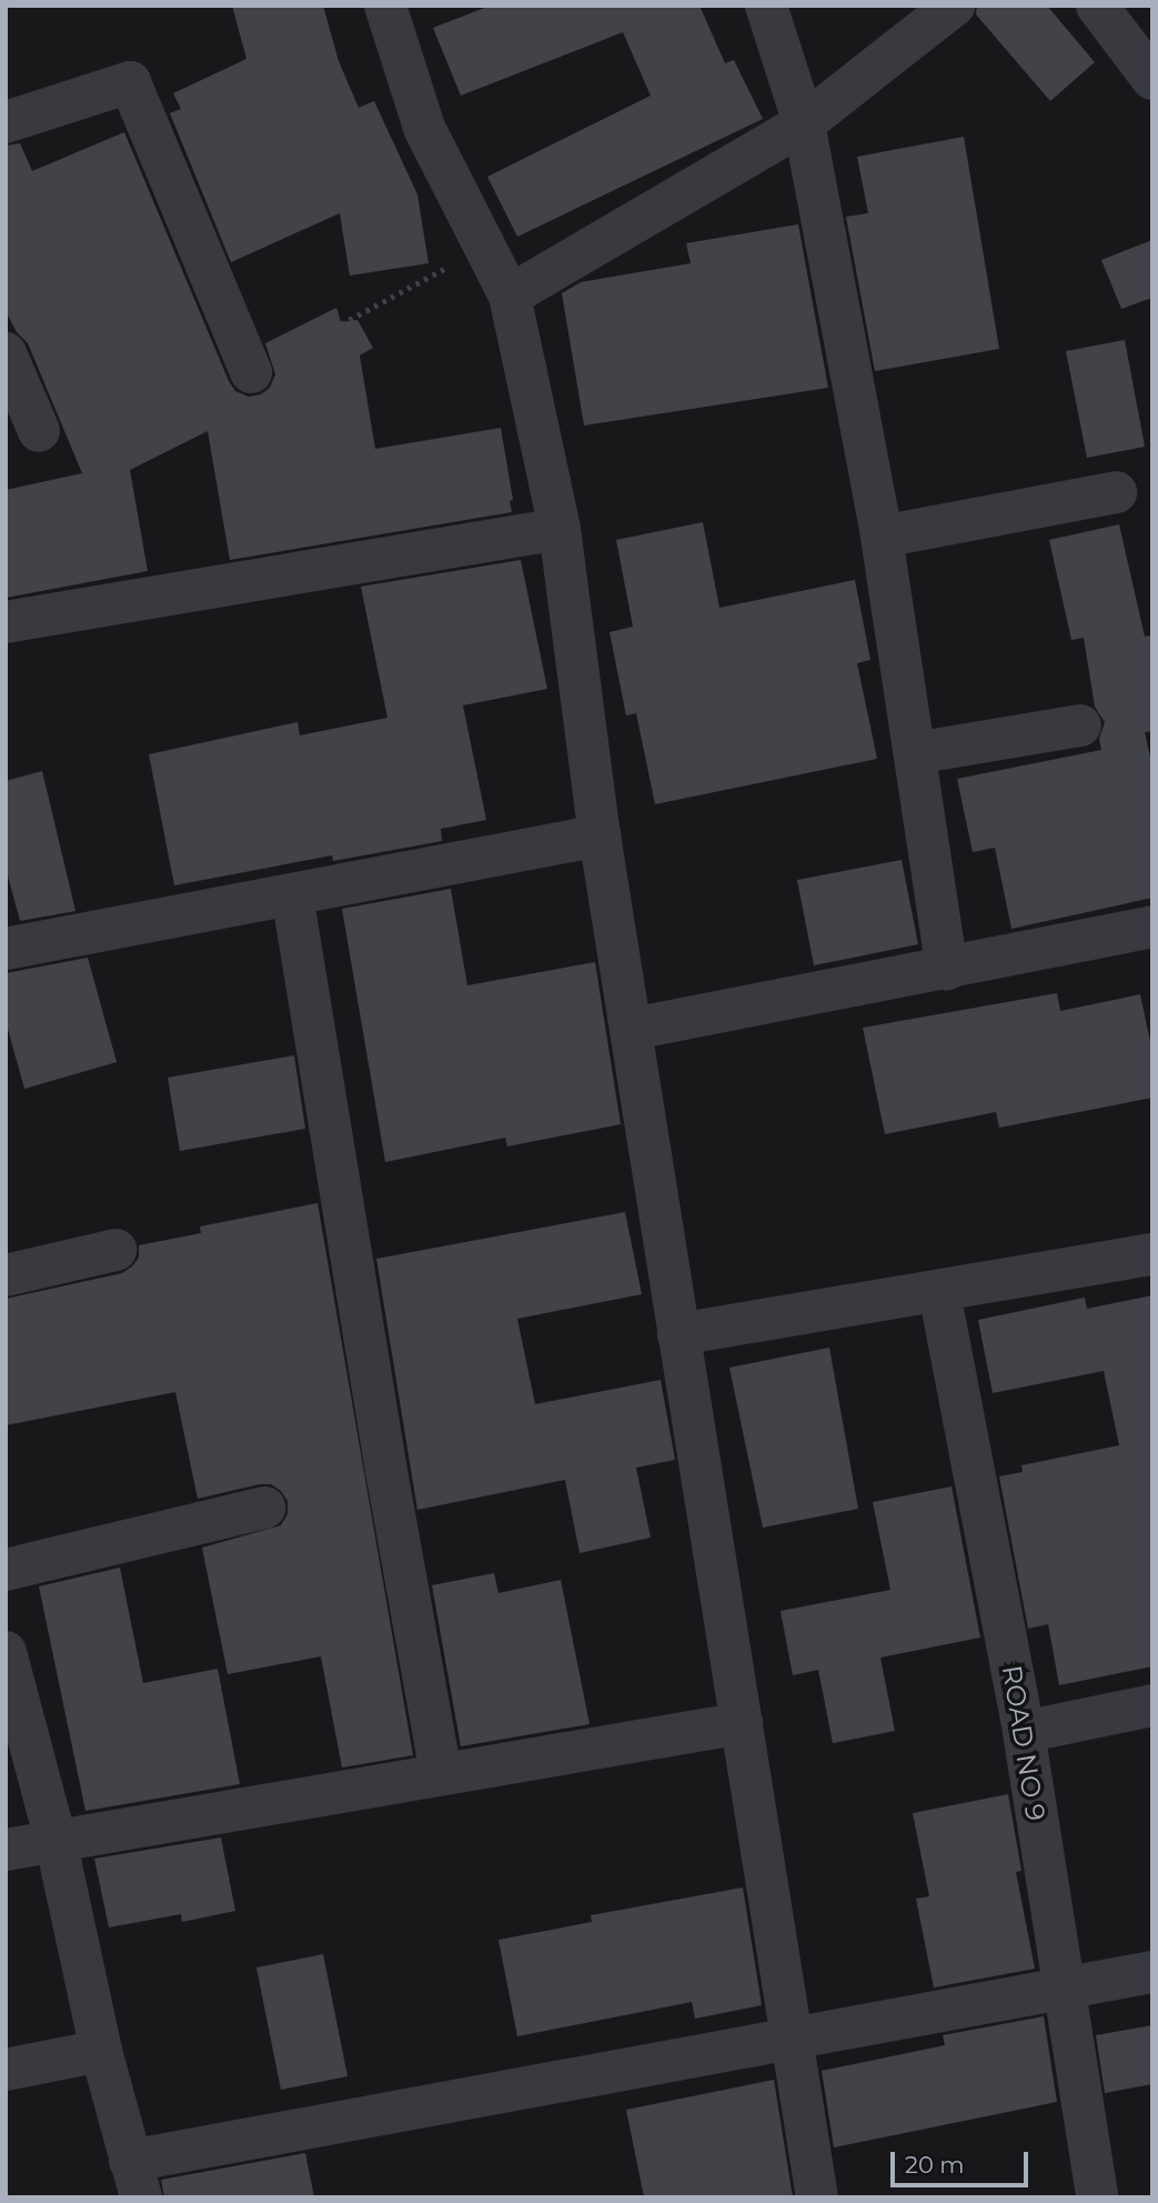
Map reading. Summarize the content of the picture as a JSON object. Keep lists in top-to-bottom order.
{
  "streets": {
    "street": ["ROAD NO 9"]
  },
  "scale_bar": "20 m"
}
